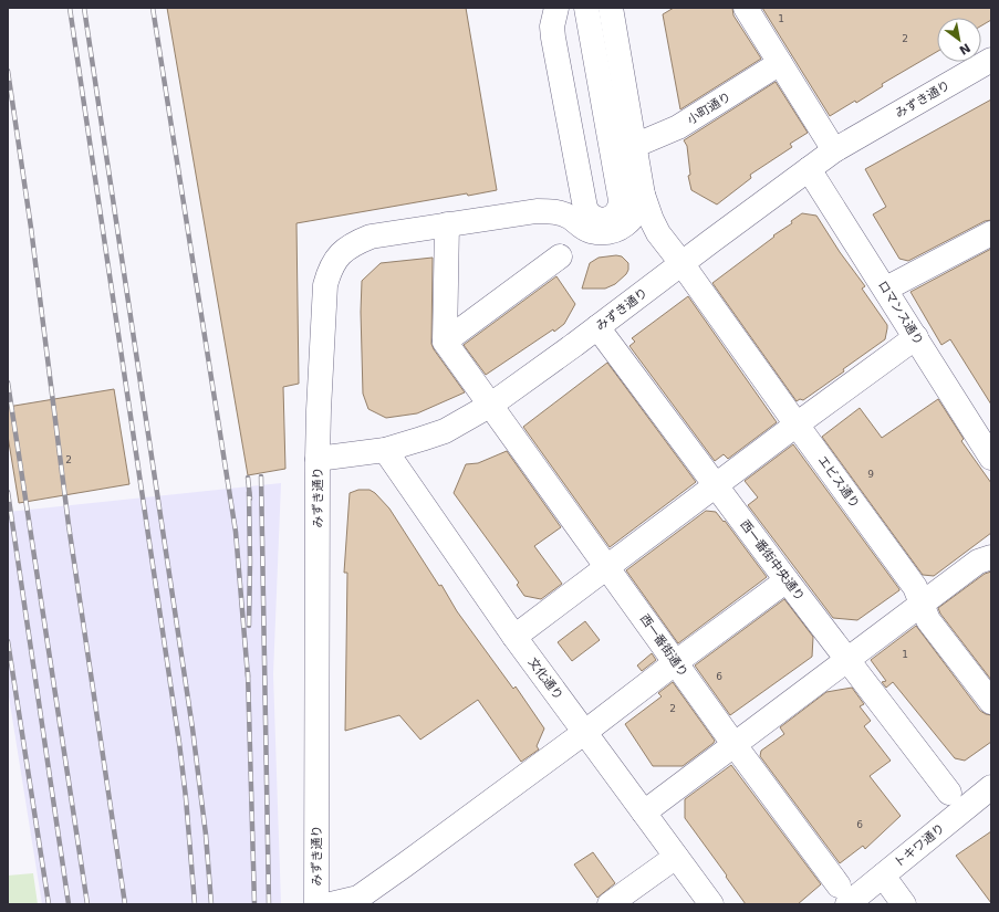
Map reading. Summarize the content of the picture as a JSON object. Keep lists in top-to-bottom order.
{
  "streets": {
    "street": [
      "みずき通り",
      "小町通り",
      "ロマンス通り",
      "エビス通り",
      "西一番街中央通り",
      "西一番街通り",
      "文化通り",
      "トキワ通り"
    ]
  },
  "crossings": [
    ["みずき通り", "ロマンス通り"],
    ["みずき通り", "エビス通り"],
    ["みずき通り", "西一番街中央通り"],
    ["みずき通り", "西一番街通り"],
    ["みずき通り", "文化通り"],
    ["西一番街通り", "トキワ通り"]
  ],
  "house_numbers": [
    "1",
    "2",
    "2",
    "9",
    "1",
    "6",
    "2",
    "6"
  ],
  "north": "bottom right"
}
